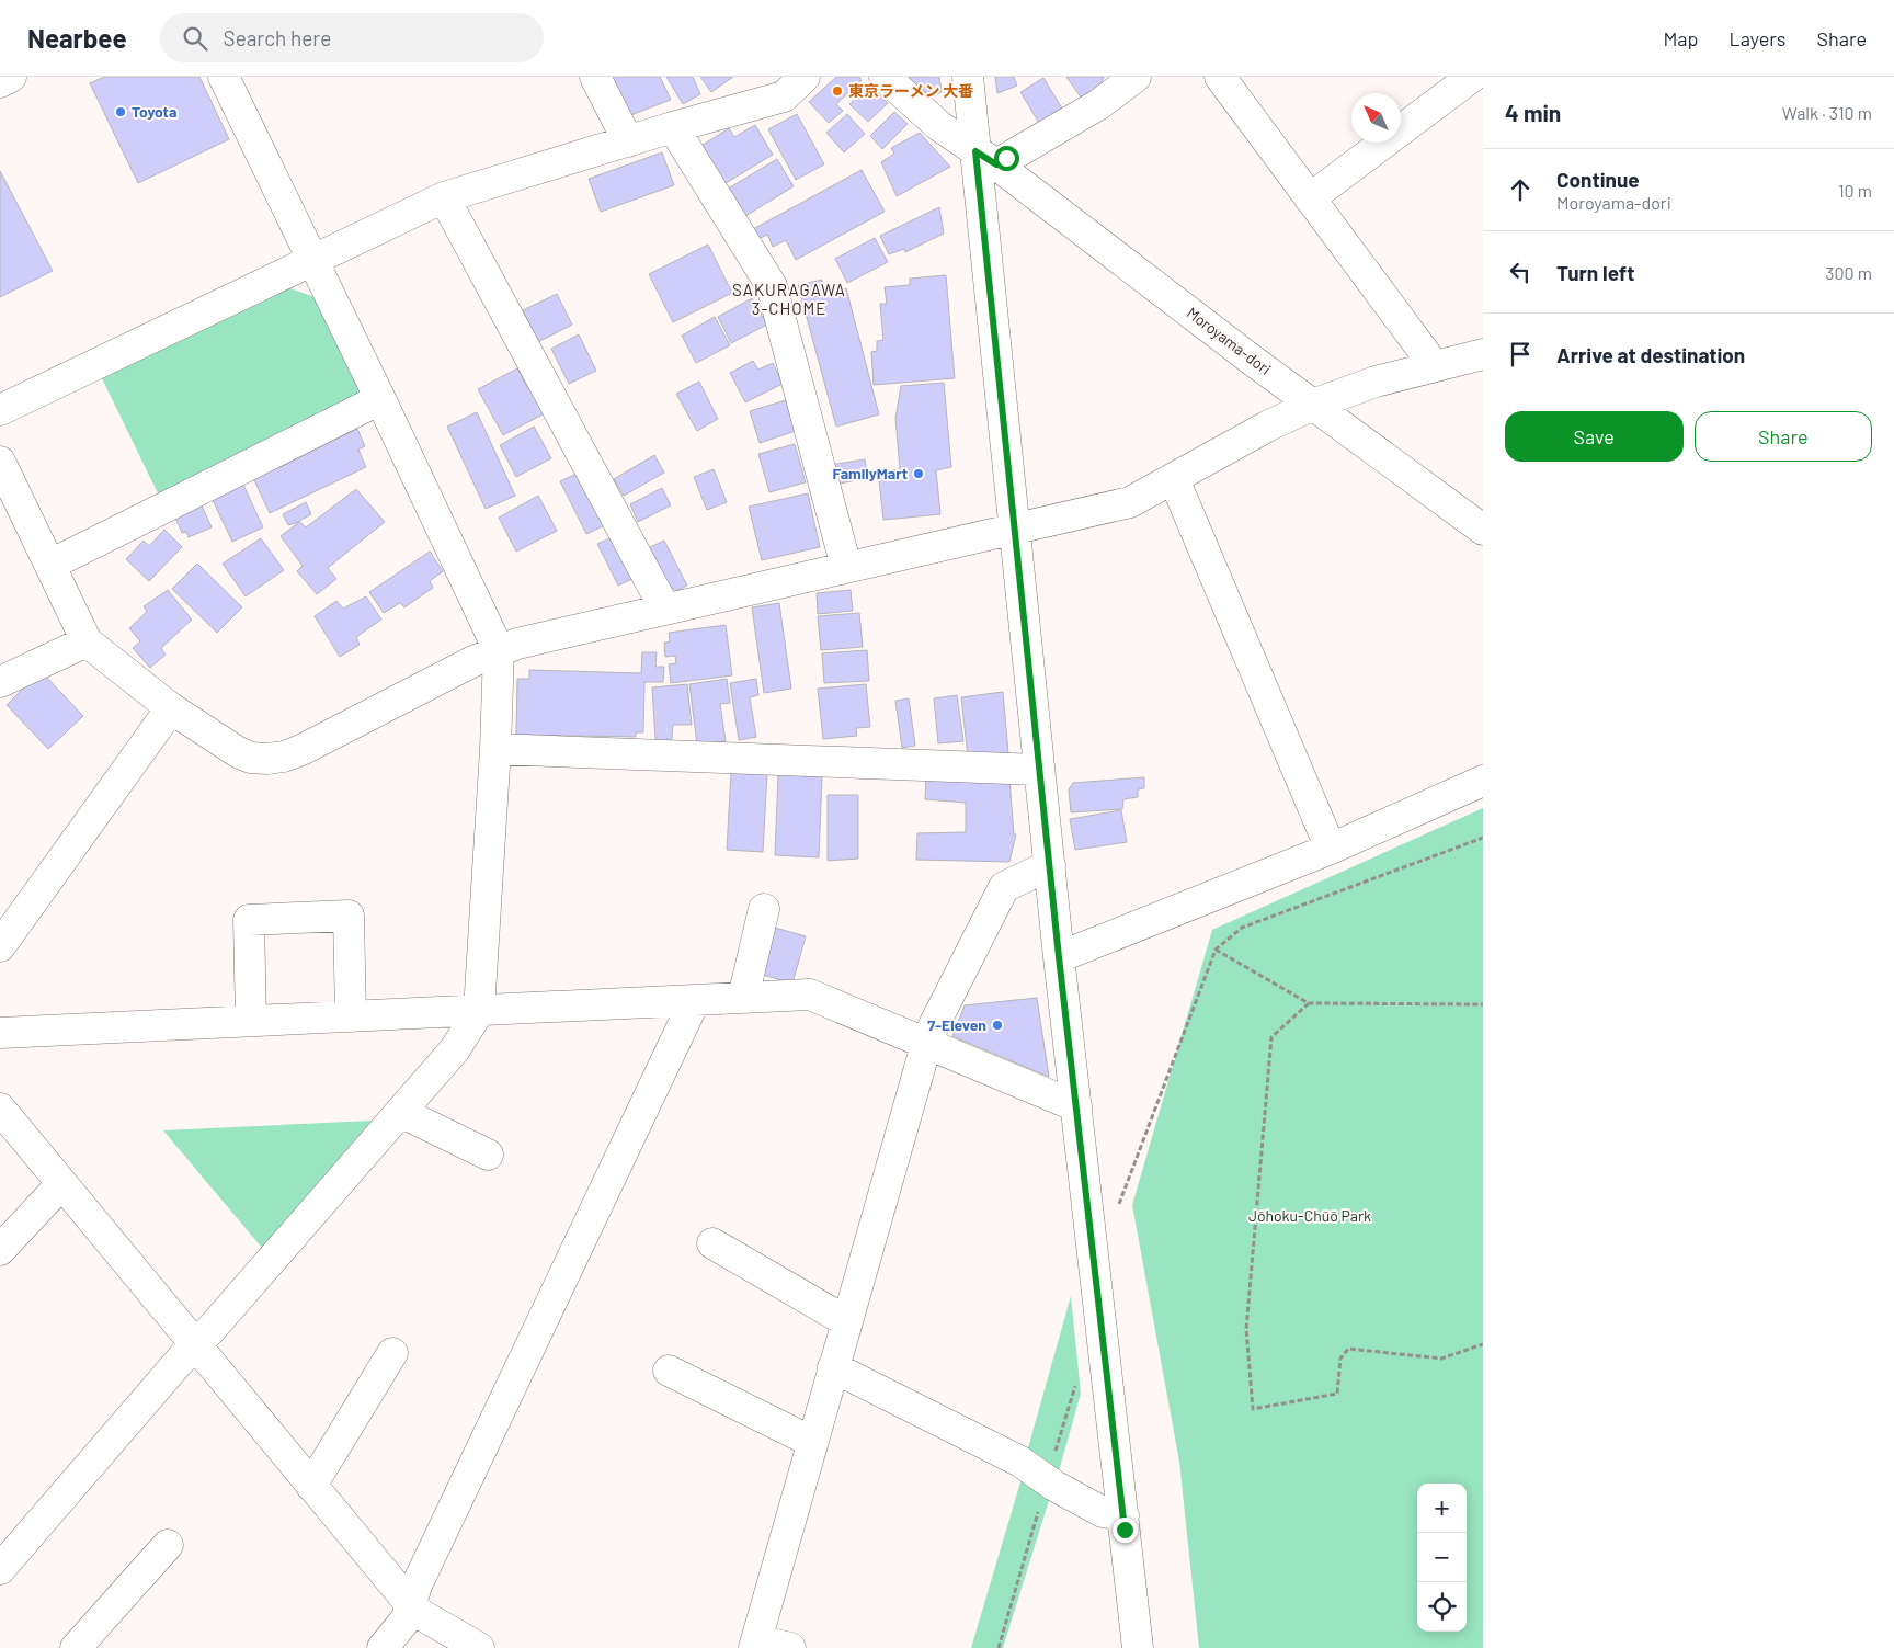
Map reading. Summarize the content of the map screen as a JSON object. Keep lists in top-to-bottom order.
{
  "streets": {
    "main road": ["Moroyama-dori"]
  },
  "districts": ["SAKURAGAWA 3-CHOME"],
  "parks": ["Jōhoku-Chūō Park"],
  "places": [
    "東京ラーメン 大番",
    "Toyota",
    "FamilyMart",
    "7-Eleven"
  ],
  "north": "top left",
  "page": {
    "header": "Nearbee",
    "search": "Search here",
    "nav": ["Map", "Layers", "Share"],
    "heading": ["4 min", "Walk · 310 m"],
    "list": [
      ["Continue", "Moroyama-dori", "10 m"],
      ["Turn left", "300 m"],
      "Arrive at destination"
    ],
    "buttons": ["Save", "Share"],
    "map_buttons": ["+", "−"]
  }
}
